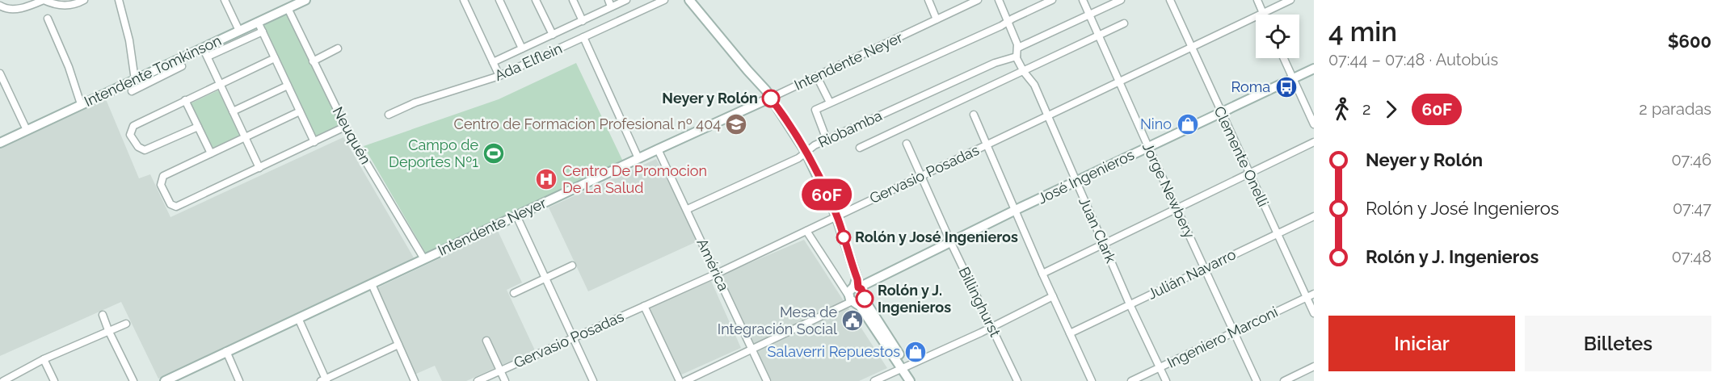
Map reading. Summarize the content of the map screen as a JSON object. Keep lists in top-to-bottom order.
{
  "streets": {
    "street": [
      "Intendente Neyer",
      "Ada Elflein",
      "Intendente Tomkinson",
      "Riobamba",
      "Neuquén",
      "Clemente Onelli",
      "Gervasio Posadas",
      "José Ingenieros",
      "Jorge Newbery",
      "Juan Clark",
      "América",
      "Julián Navarro",
      "Billinghurst",
      "Ingeniero Marconi"
    ]
  },
  "crossings": [
    ["Intendente Neyer", "Neuquén"],
    ["Intendente Neyer", "América"],
    ["Intendente Tomkinson", "Neuquén"],
    ["Riobamba", "Juan Clark"],
    ["Riobamba", "América"],
    ["Clemente Onelli", "Gervasio Posadas"],
    ["Clemente Onelli", "José Ingenieros"],
    ["Clemente Onelli", "Julián Navarro"],
    ["Clemente Onelli", "Ingeniero Marconi"],
    ["Gervasio Posadas", "Jorge Newbery"],
    ["Gervasio Posadas", "Juan Clark"],
    ["Gervasio Posadas", "América"],
    ["Gervasio Posadas", "Billinghurst"],
    ["José Ingenieros", "Jorge Newbery"],
    ["José Ingenieros", "Juan Clark"],
    ["José Ingenieros", "Billinghurst"],
    ["Jorge Newbery", "Julián Navarro"],
    ["Jorge Newbery", "Ingeniero Marconi"],
    ["Juan Clark", "Julián Navarro"],
    ["Juan Clark", "Ingeniero Marconi"]
  ],
  "places": {
    "bus stop": ["Roma"],
    "other": ["Neyer y Rolón", "Rolón y José Ingenieros", "Rolón y J. Ingenieros"],
    "school or university": ["Centro de Formacion Profesional nº 404"],
    "shop": ["Nino", "Salaverri Repuestos"],
    "sports": ["Campo de Deportes Nº1"],
    "hospital": ["Centro De Promocion De La Salud"],
    "public building": ["Mesa de Integración Social"]
  },
  "lines": ["bus line 60F"],
  "page": {
    "on_map": "60F",
    "heading": ["4 min", "07:44 – 07:48 · Autobús", "$600"],
    "legs": ["2", "60F", "2 paradas"],
    "list": [
      {
        "name": "Neyer y Rolón",
        "value": "07:46"
      },
      {
        "name": "Rolón y José Ingenieros",
        "value": "07:47"
      },
      {
        "name": "Rolón y J. Ingenieros",
        "value": "07:48"
      }
    ],
    "buttons": ["Iniciar", "Billetes"]
  }
}
